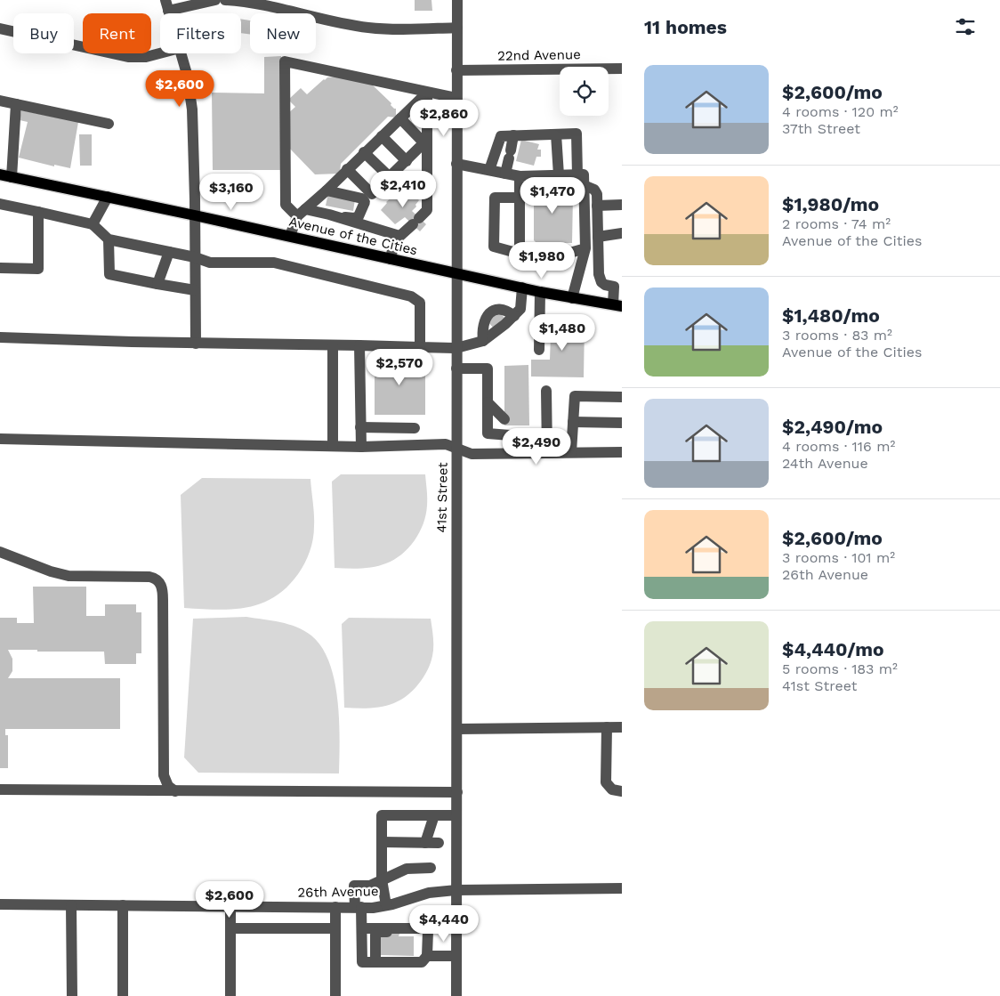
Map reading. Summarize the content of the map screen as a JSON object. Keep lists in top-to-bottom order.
{
  "streets": {
    "main road": ["Avenue of the Cities"],
    "street": ["22nd Avenue", "41st Street", "26th Avenue"]
  },
  "crossings": [
    ["22nd Avenue", "41st Street"],
    ["Avenue of the Cities", "41st Street"],
    ["41st Street", "26th Avenue"]
  ],
  "page": {
    "heading": "11 homes",
    "chip": [
      "Buy",
      "Rent",
      "Filters",
      "New"
    ],
    "list": [
      {
        "name": "$2,600/mo",
        "note": "4 rooms · 120 m² · 37th Street"
      },
      {
        "name": "$1,980/mo",
        "note": "2 rooms · 74 m² · Avenue of the Cities"
      },
      {
        "name": "$1,480/mo",
        "note": "3 rooms · 83 m² · Avenue of the Cities"
      },
      {
        "name": "$2,490/mo",
        "note": "4 rooms · 116 m² · 24th Avenue"
      },
      {
        "name": "$2,600/mo",
        "note": "3 rooms · 101 m² · 26th Avenue"
      },
      {
        "name": "$4,440/mo",
        "note": "5 rooms · 183 m² · 41st Street"
      }
    ],
    "price": [
      "$2,600",
      "$2,860",
      "$2,410",
      "$3,160",
      "$1,470",
      "$1,980",
      "$1,480",
      "$2,570",
      "$2,490",
      "$2,600",
      "$4,440"
    ]
  }
}
